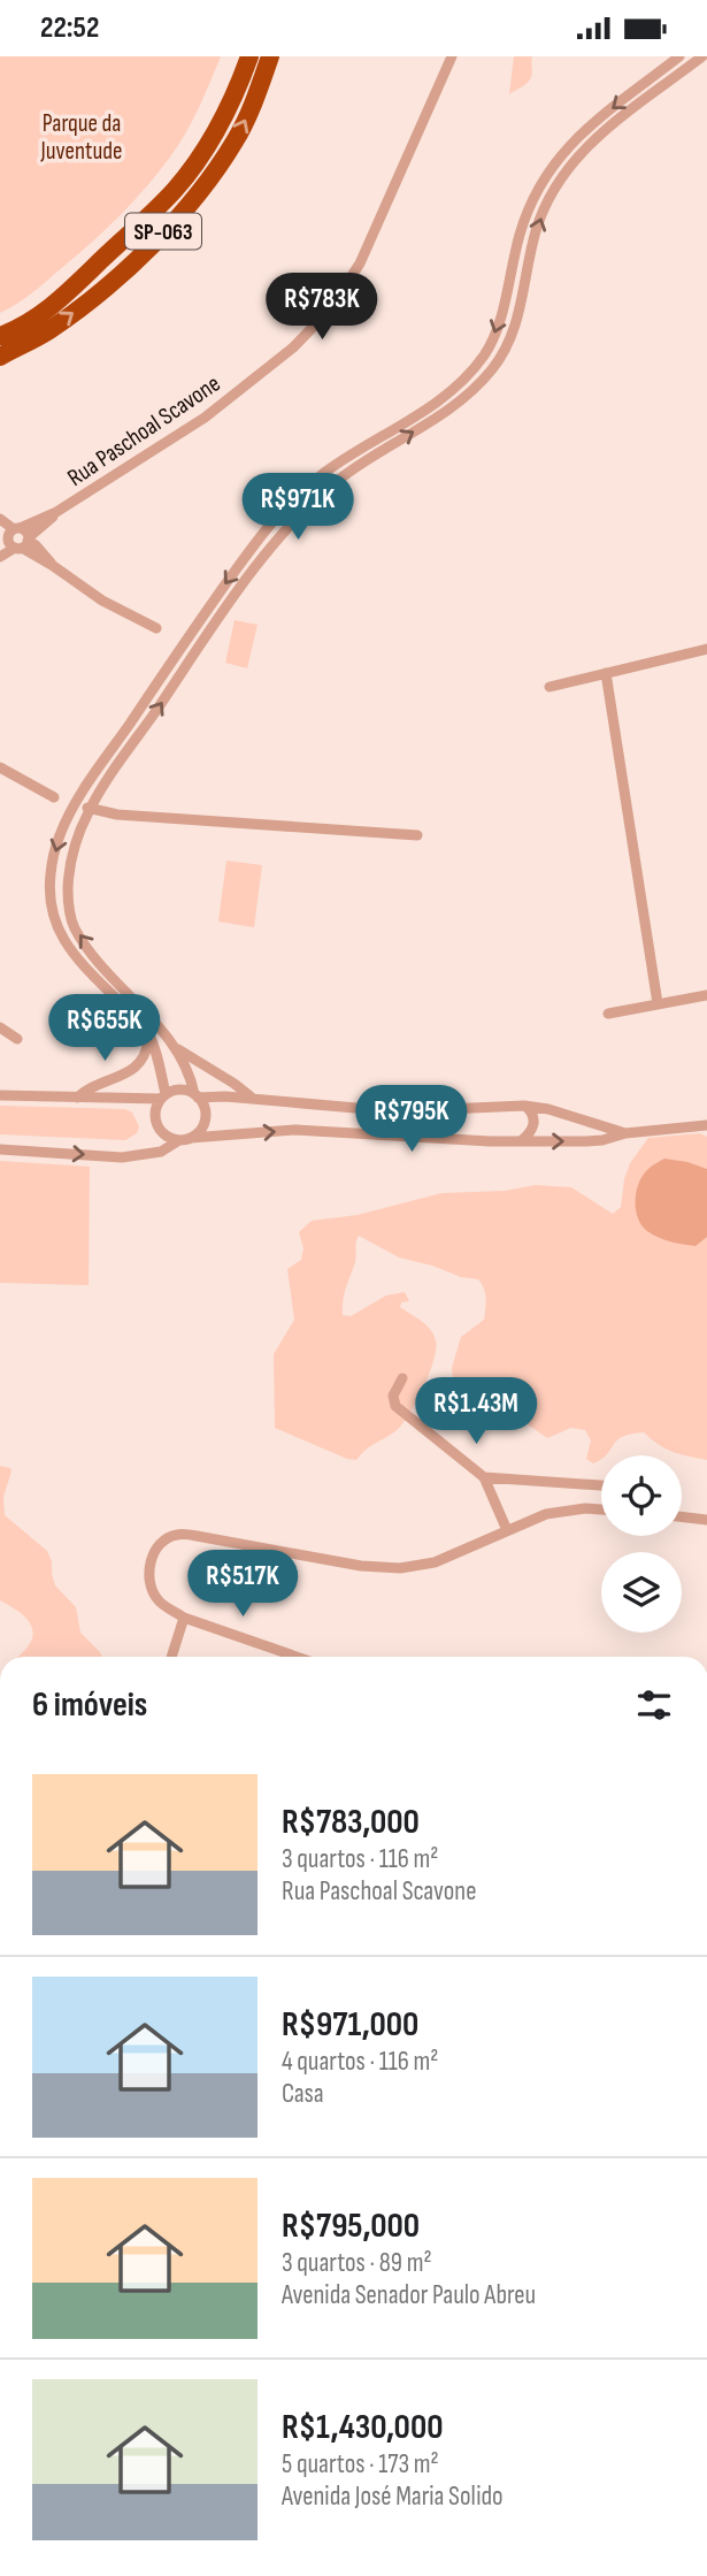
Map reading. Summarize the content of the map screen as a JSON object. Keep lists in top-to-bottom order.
{
  "streets": {
    "highway": ["SP-063"],
    "street": ["Rua Paschoal Scavone"]
  },
  "parks": ["Parque da Juventude"],
  "page": {
    "status": "22:52",
    "price": [
      "R$783K",
      "R$971K",
      "R$655K",
      "R$795K",
      "R$1.43M",
      "R$517K"
    ],
    "heading": "6 imóveis",
    "list": [
      {
        "name": "R$783,000",
        "note": "3 quartos · 116 m² · Rua Paschoal Scavone"
      },
      {
        "name": "R$971,000",
        "note": "4 quartos · 116 m² · Casa"
      },
      {
        "name": "R$795,000",
        "note": "3 quartos · 89 m² · Avenida Senador Paulo Abreu"
      },
      {
        "name": "R$1,430,000",
        "note": "5 quartos · 173 m² · Avenida José Maria Solido"
      }
    ]
  }
}
